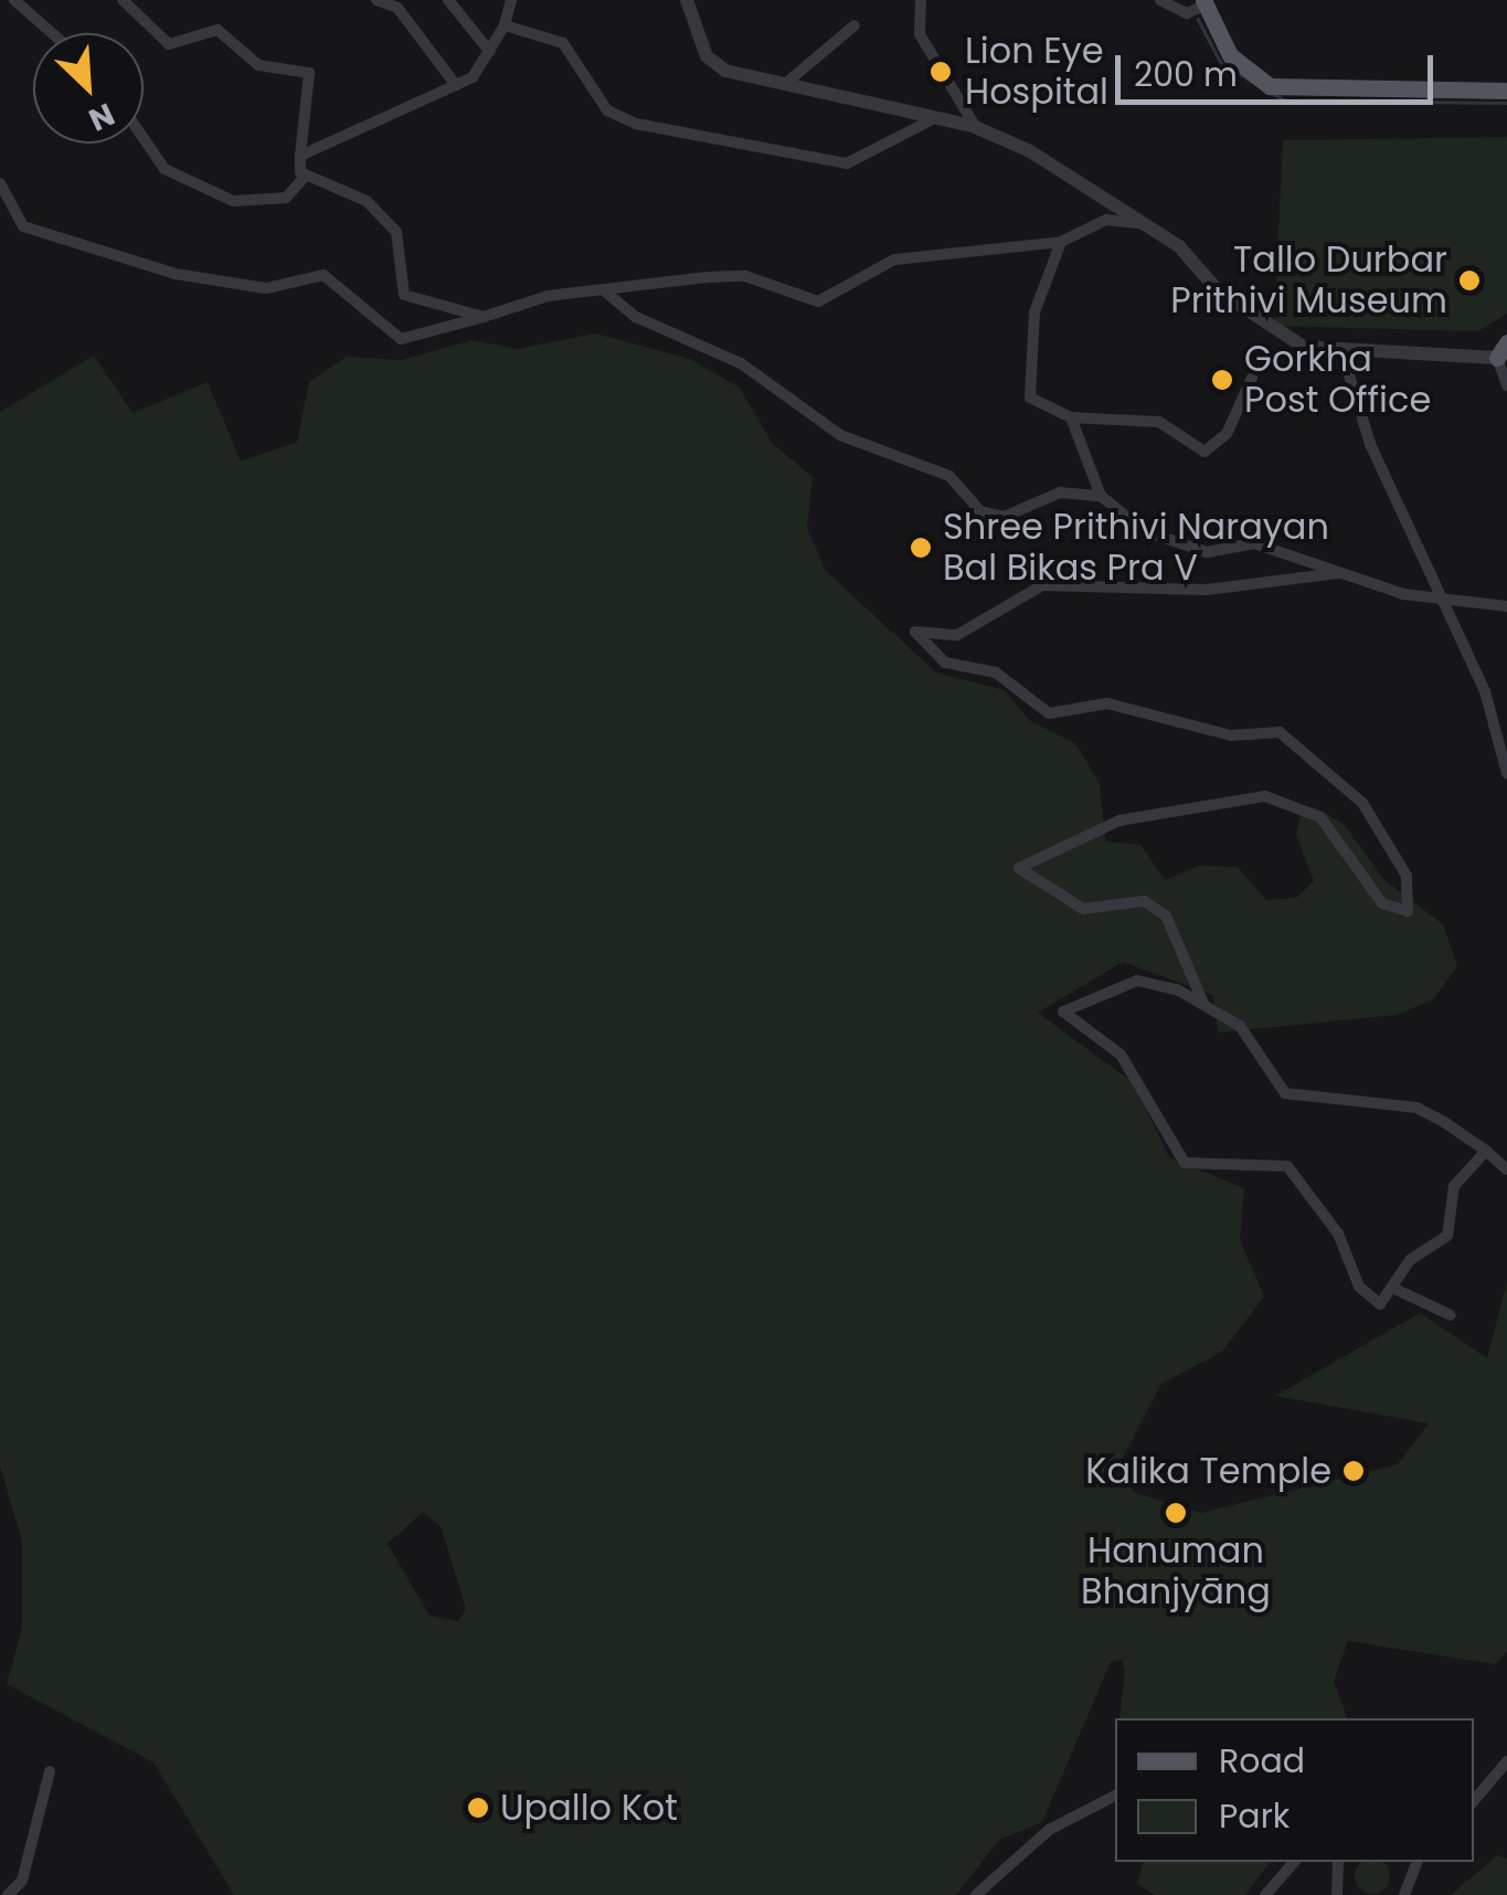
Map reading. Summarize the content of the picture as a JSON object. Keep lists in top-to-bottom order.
{
  "places": [
    "Lion Eye Hospital",
    "Tallo Durbar Prithivi Museum",
    "Gorkha Post Office",
    "Shree Prithivi Narayan Bal Bikas Pra V",
    "Kalika Temple",
    "Hanuman Bhanjyāng",
    "Upallo Kot"
  ],
  "legend": ["Road", "Park"],
  "scale_bar": "200 m",
  "north": "bottom right"
}
